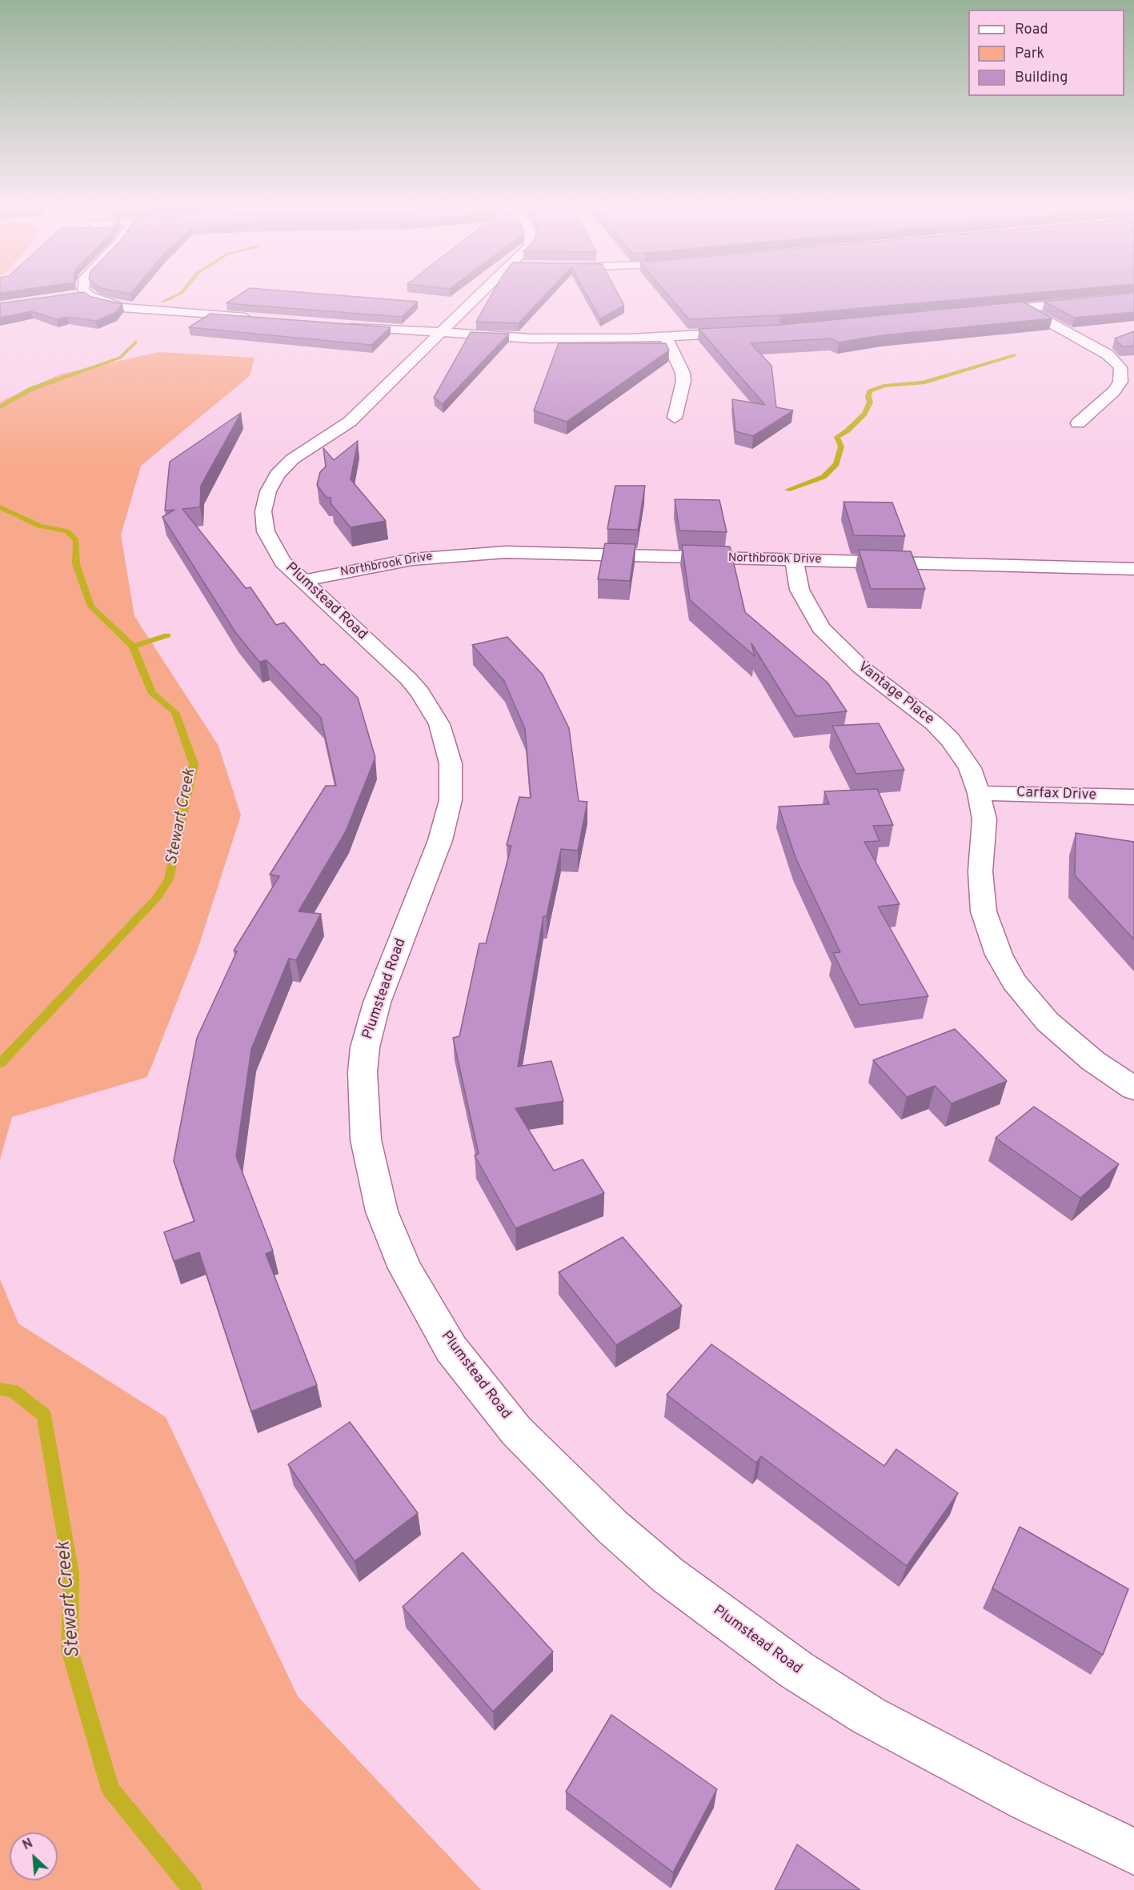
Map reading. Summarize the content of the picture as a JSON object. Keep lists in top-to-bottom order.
{
  "streets": {
    "street": [
      "Northbrook Drive",
      "Plumstead Road",
      "Vantage Place",
      "Carfax Drive"
    ]
  },
  "crossings": [
    ["Northbrook Drive", "Plumstead Road"],
    ["Northbrook Drive", "Vantage Place"],
    ["Vantage Place", "Carfax Drive"]
  ],
  "water": ["Stewart Creek"],
  "legend": ["Road", "Park", "Building"],
  "north": "top left"
}
